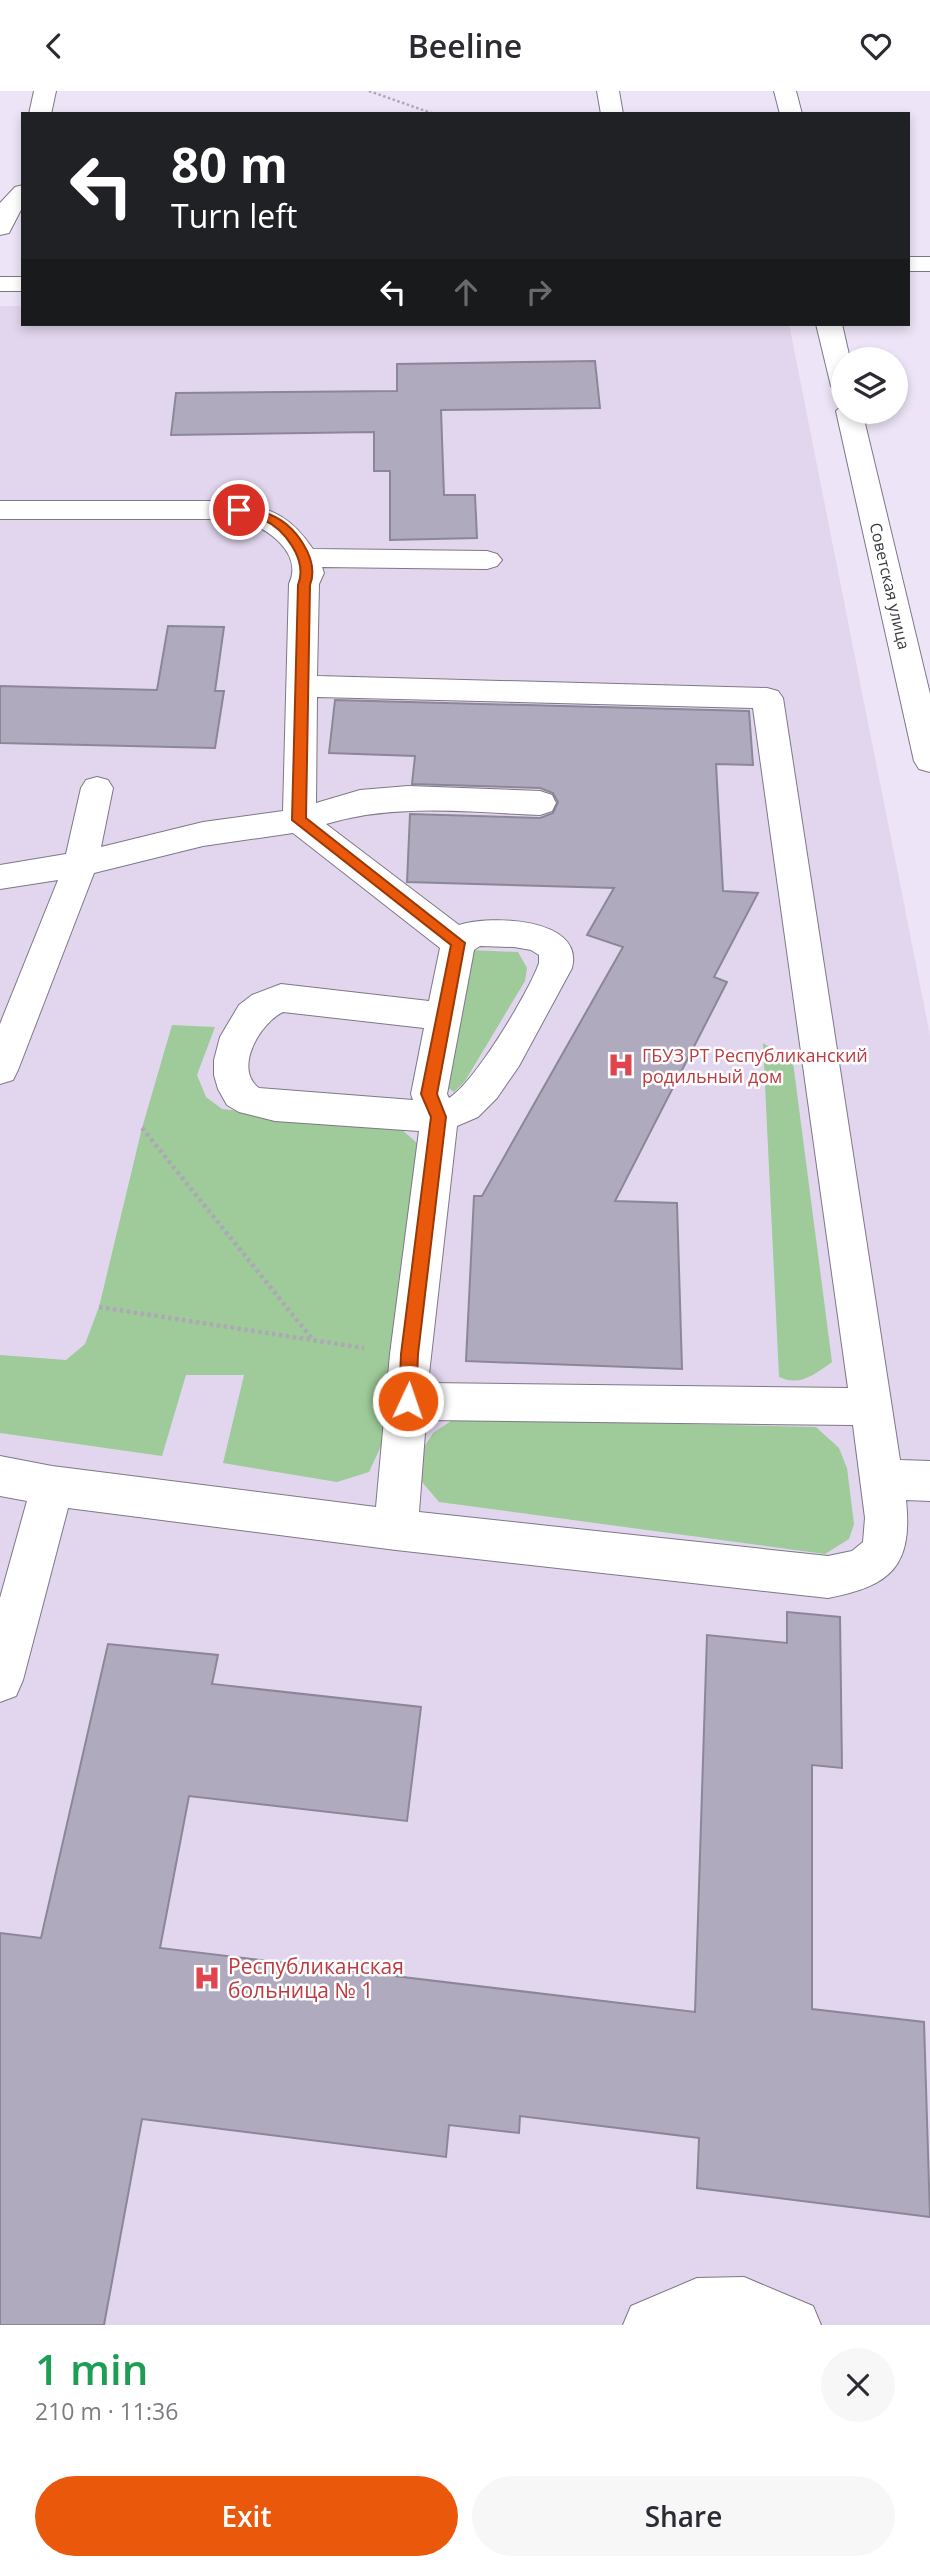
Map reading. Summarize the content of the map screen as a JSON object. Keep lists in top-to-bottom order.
{
  "streets": {
    "street": ["Советская улица"]
  },
  "places": {
    "hospital": ["ГБУЗ РТ Республиканский родильный дом", "Республиканская больница № 1"]
  },
  "page": {
    "header": "Beeline",
    "turn": ["80 m", "Turn left"],
    "heading": ["1 min", "210 m · 11:36"],
    "buttons": ["Exit", "Share"]
  }
}
